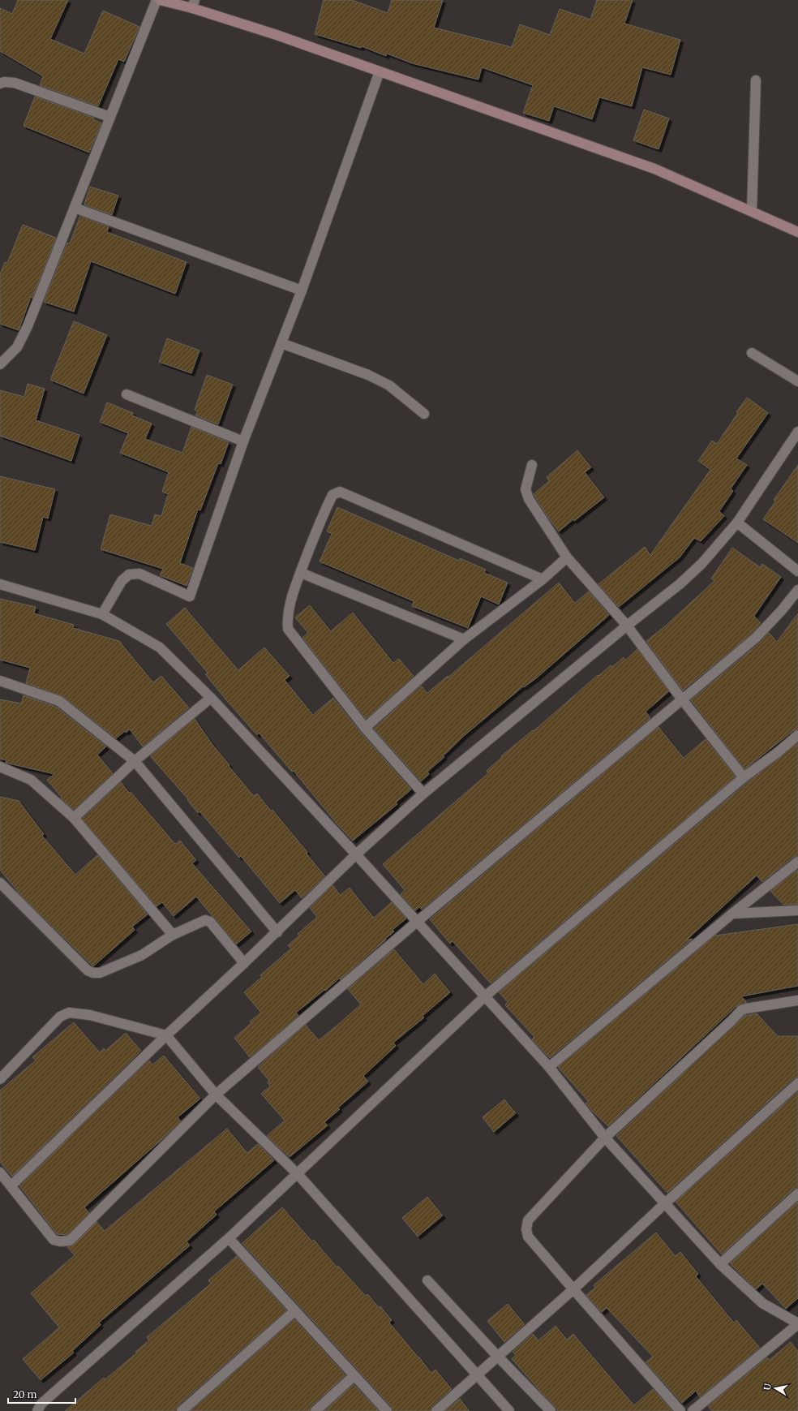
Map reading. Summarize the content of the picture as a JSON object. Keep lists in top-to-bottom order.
{
  "scale_bar": "20 m",
  "north": "left"
}
